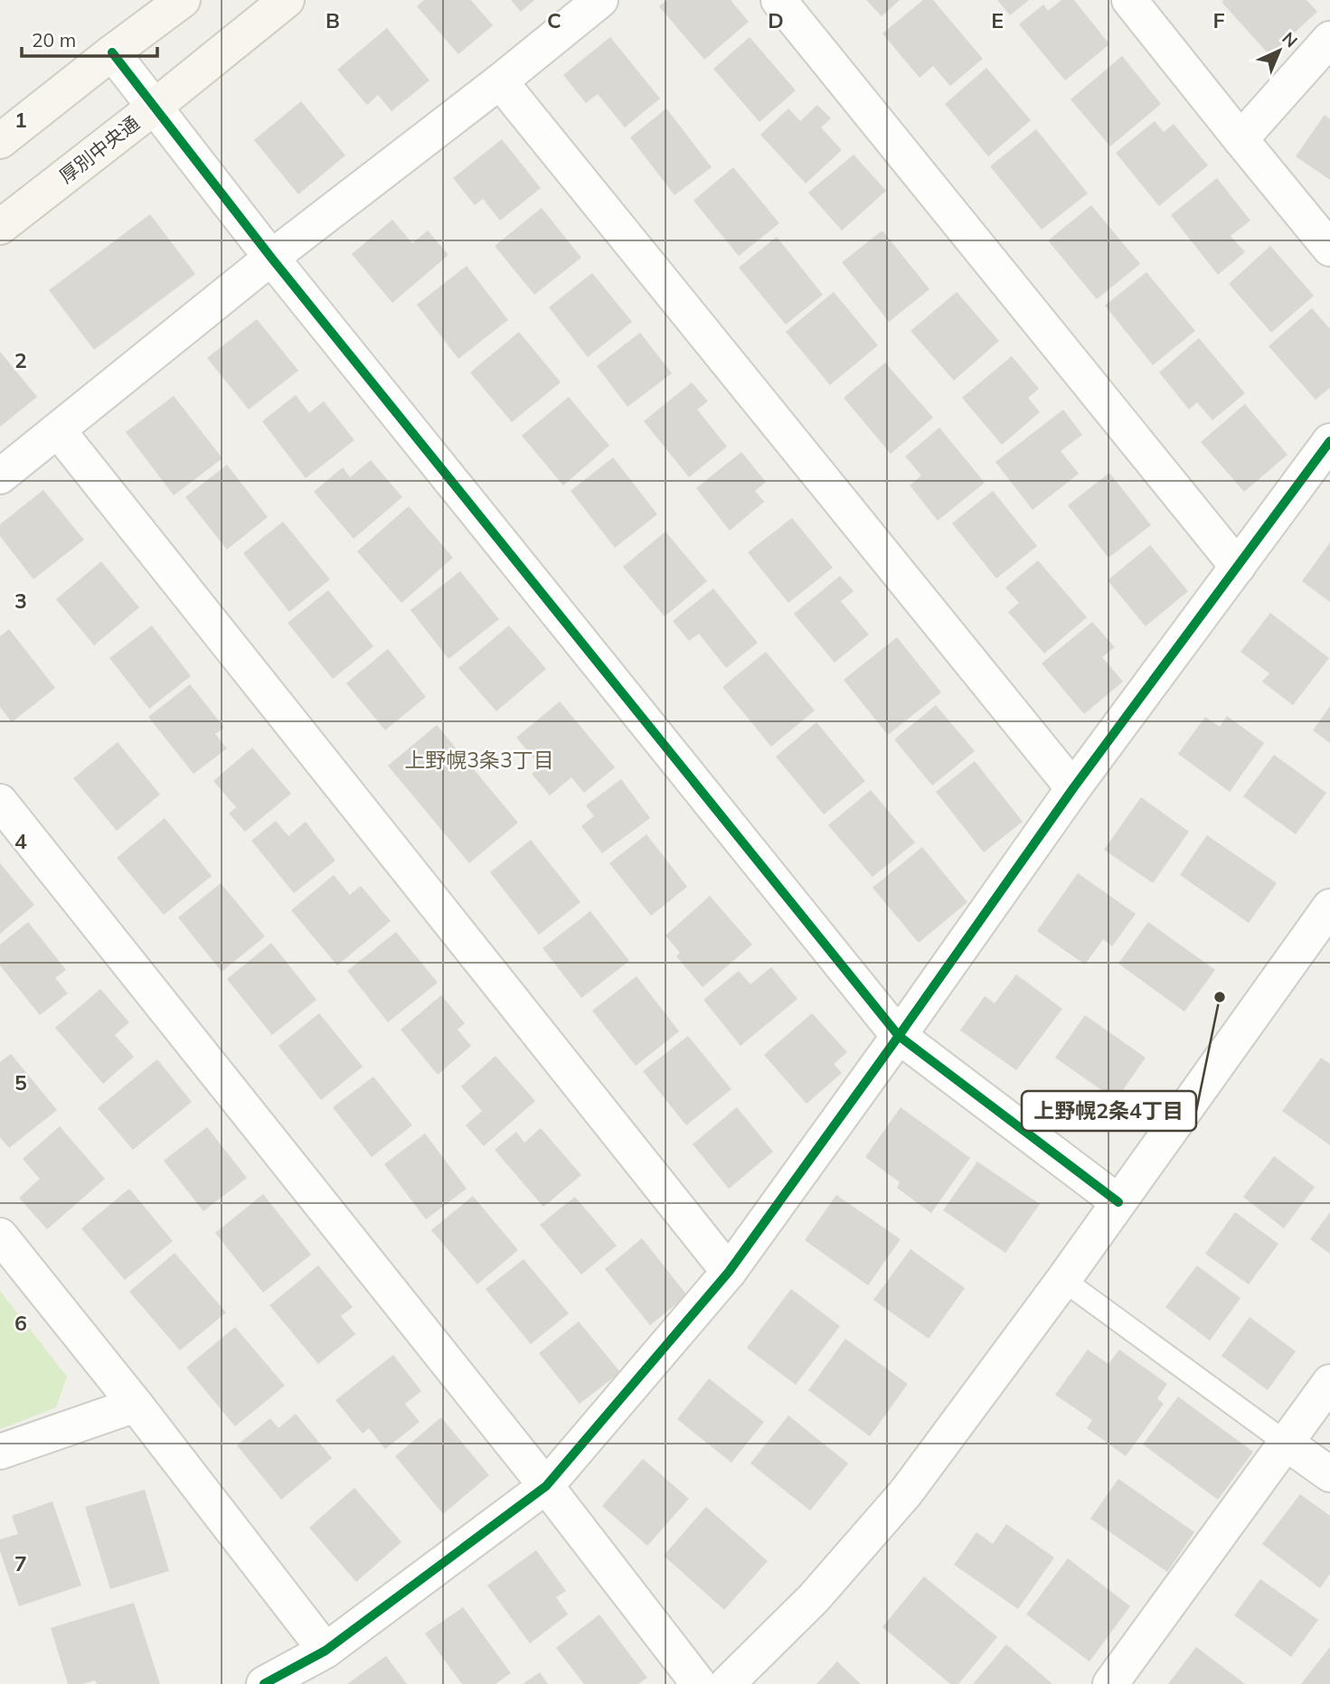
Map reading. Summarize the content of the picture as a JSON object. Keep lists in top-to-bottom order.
{
  "streets": {
    "main road": ["厚別中央通"]
  },
  "districts": ["上野幌3条3丁目"],
  "places": ["上野幌2条4丁目"],
  "scale_bar": "20 m",
  "north": "top right",
  "grid": {
    "columns": [
      "B",
      "C",
      "D",
      "E",
      "F"
    ],
    "rows": [
      "1",
      "2",
      "3",
      "4",
      "5",
      "6",
      "7"
    ]
  }
}
